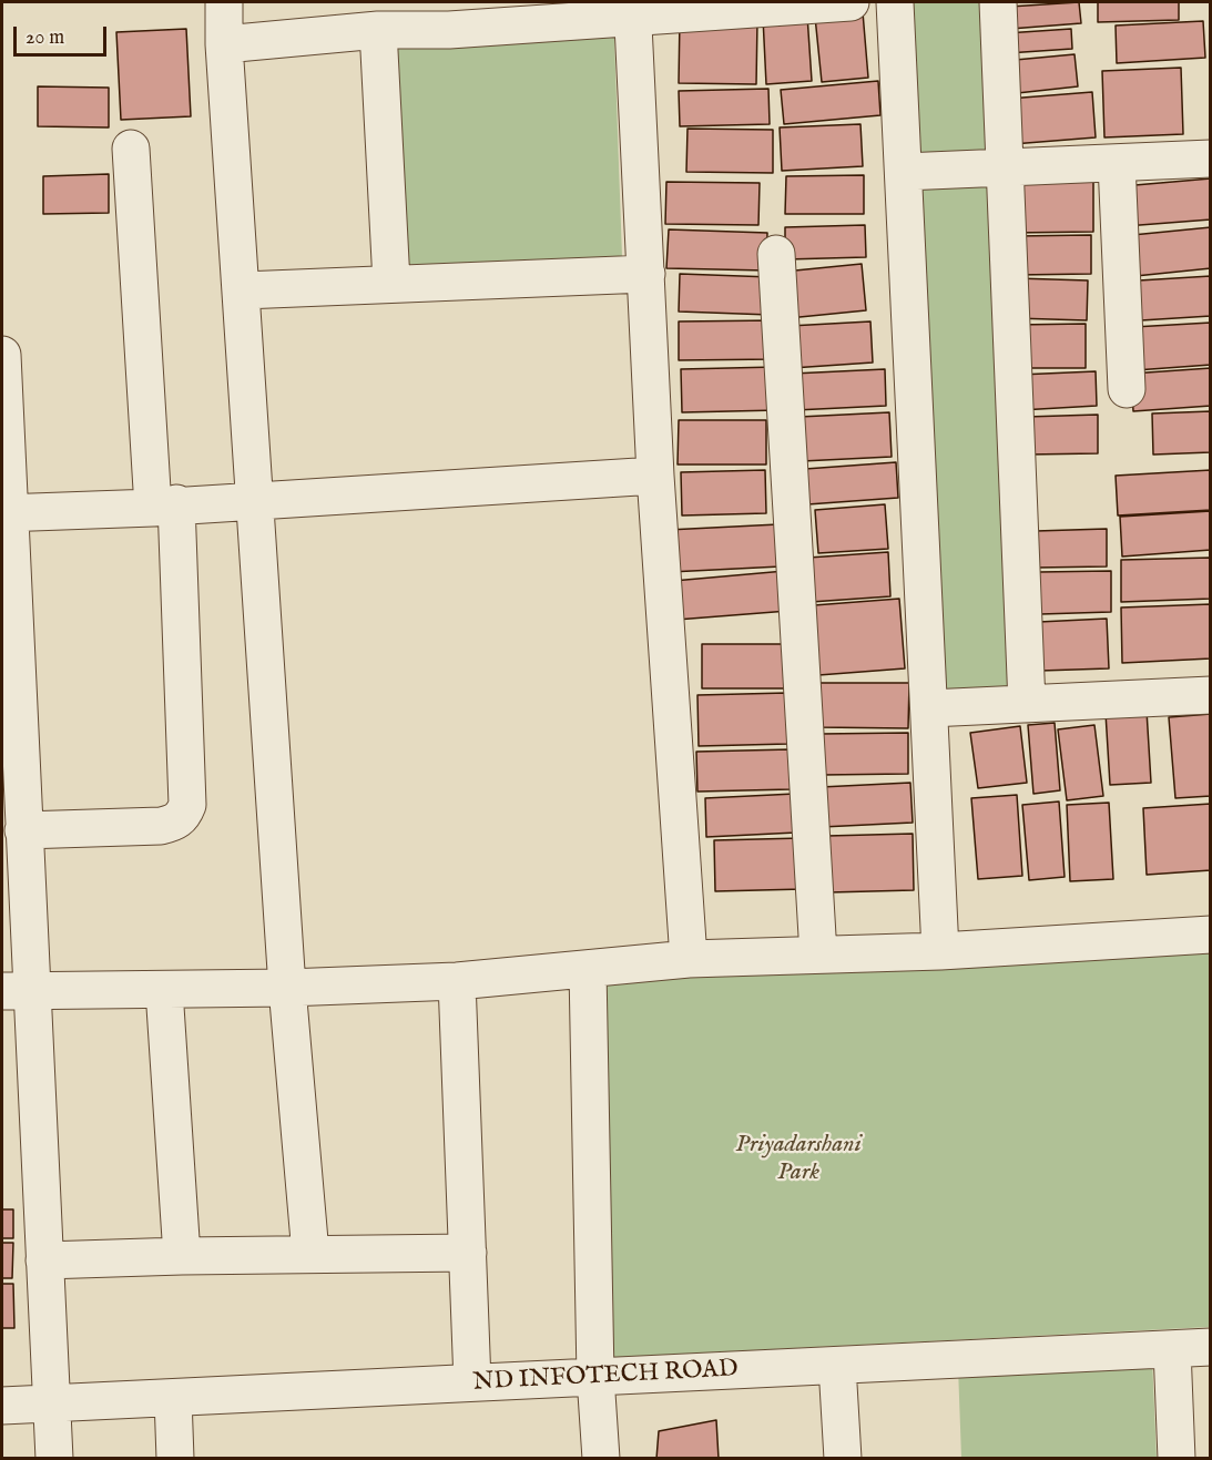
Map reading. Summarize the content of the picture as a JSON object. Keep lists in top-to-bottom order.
{
  "streets": {
    "street": ["ND INFOTECH ROAD"]
  },
  "parks": ["Priyadarshani Park"],
  "scale_bar": "20 m"
}
